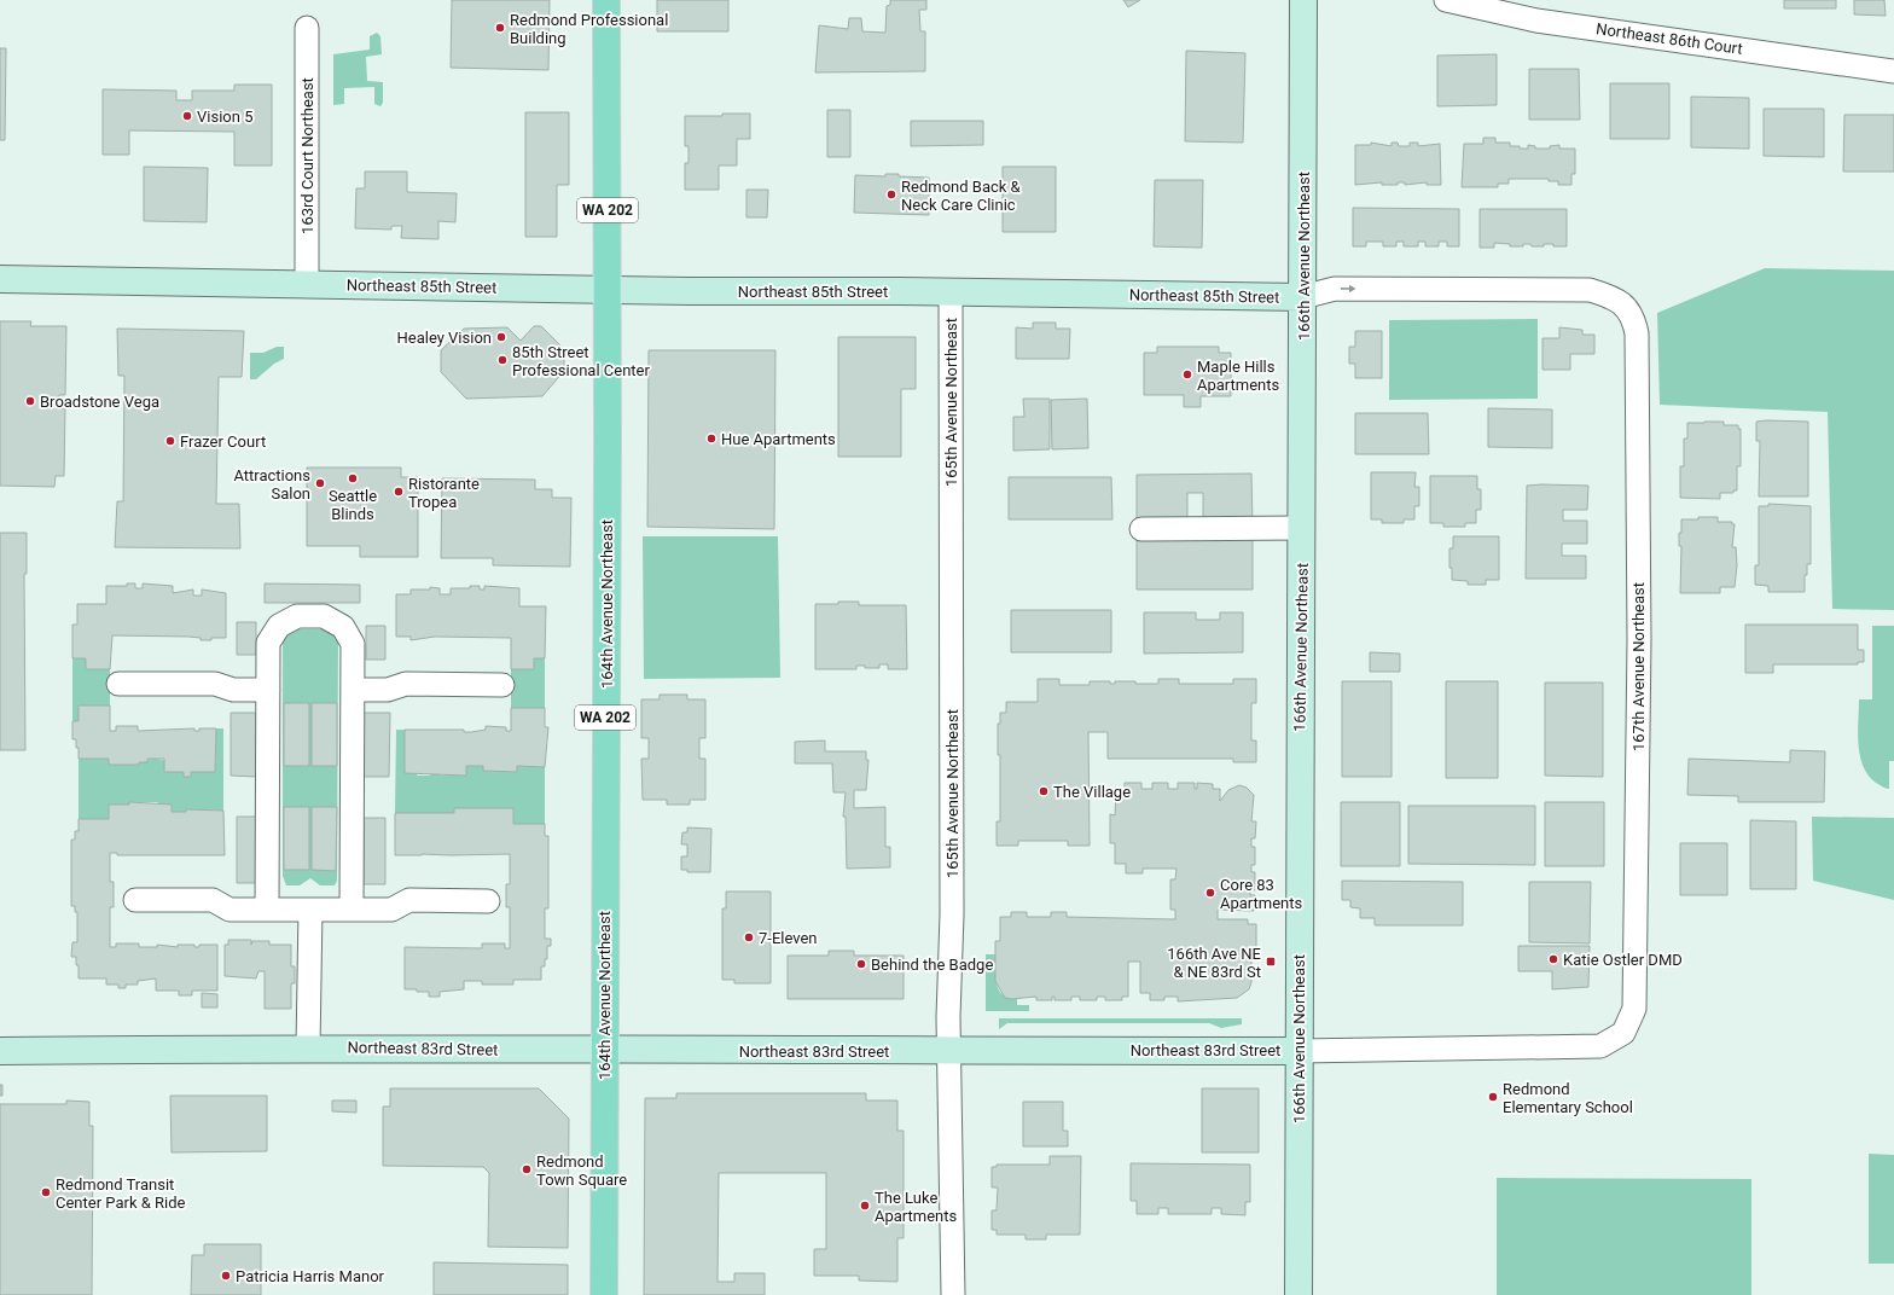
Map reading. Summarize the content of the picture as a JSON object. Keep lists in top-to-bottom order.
{
  "streets": {
    "main road": ["WA 202", "164th Avenue Northeast"],
    "street": [
      "Northeast 86th Court",
      "163rd Court Northeast",
      "166th Avenue Northeast",
      "Northeast 85th Street",
      "165th Avenue Northeast",
      "167th Avenue Northeast",
      "Northeast 83rd Street"
    ]
  },
  "crossings": [
    ["163rd Court Northeast", "Northeast 85th Street"],
    ["166th Avenue Northeast", "Northeast 85th Street"],
    ["166th Avenue Northeast", "Northeast 83rd Street"],
    ["Northeast 85th Street", "165th Avenue Northeast"],
    ["Northeast 85th Street", "164th Avenue Northeast"],
    ["Northeast 85th Street", "167th Avenue Northeast"],
    ["165th Avenue Northeast", "Northeast 83rd Street"],
    ["164th Avenue Northeast", "Northeast 83rd Street"],
    ["167th Avenue Northeast", "Northeast 83rd Street"]
  ],
  "places": {
    "other": [
      "Redmond Professional Building",
      "Vision 5",
      "Redmond Back & Neck Care Clinic",
      "Healey Vision",
      "85th Street Professional Center",
      "Maple Hills Apartments",
      "Broadstone Vega",
      "Hue Apartments",
      "Frazer Court",
      "Seattle Blinds",
      "Attractions Salon",
      "Ristorante Tropea",
      "The Village",
      "Core 83 Apartments",
      "7-Eleven",
      "Katie Ostler DMD",
      "Behind the Badge",
      "Redmond Elementary School",
      "Redmond Town Square",
      "Redmond Transit Center Park & Ride",
      "The Luke Apartments",
      "Patricia Harris Manor"
    ],
    "transit": ["166th Ave NE & NE 83rd St"]
  }
}
